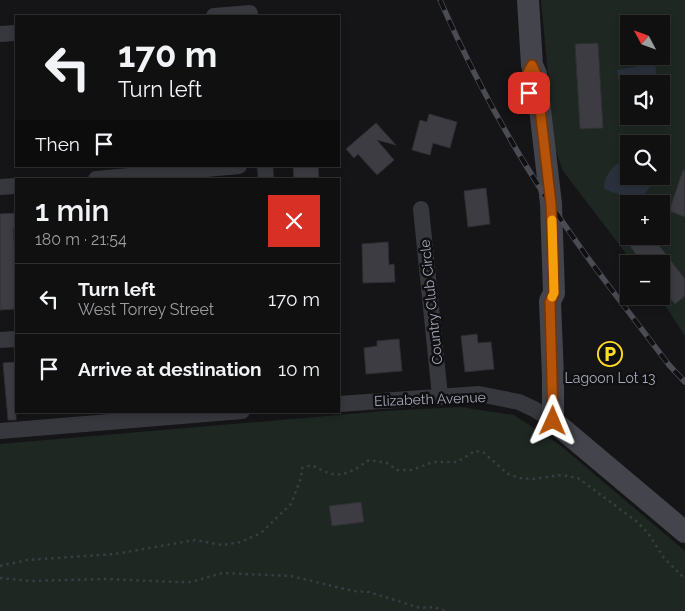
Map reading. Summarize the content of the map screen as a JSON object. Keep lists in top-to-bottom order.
{
  "streets": {
    "street": ["Country Club Circle", "Elizabeth Avenue"]
  },
  "crossings": [
    ["Country Club Circle", "Elizabeth Avenue"]
  ],
  "places": {
    "parking": ["Lagoon Lot 13"]
  },
  "north": "top left",
  "page": {
    "map_buttons": ["+", "−"],
    "turn": ["170 m", "Turn left"],
    "then": "Then",
    "heading": ["1 min", "180 m · 21:54"],
    "list": [
      {
        "name": "Turn left",
        "note": "West Torrey Street",
        "value": "170 m"
      },
      {
        "name": "Arrive at destination",
        "value": "10 m"
      }
    ]
  }
}
